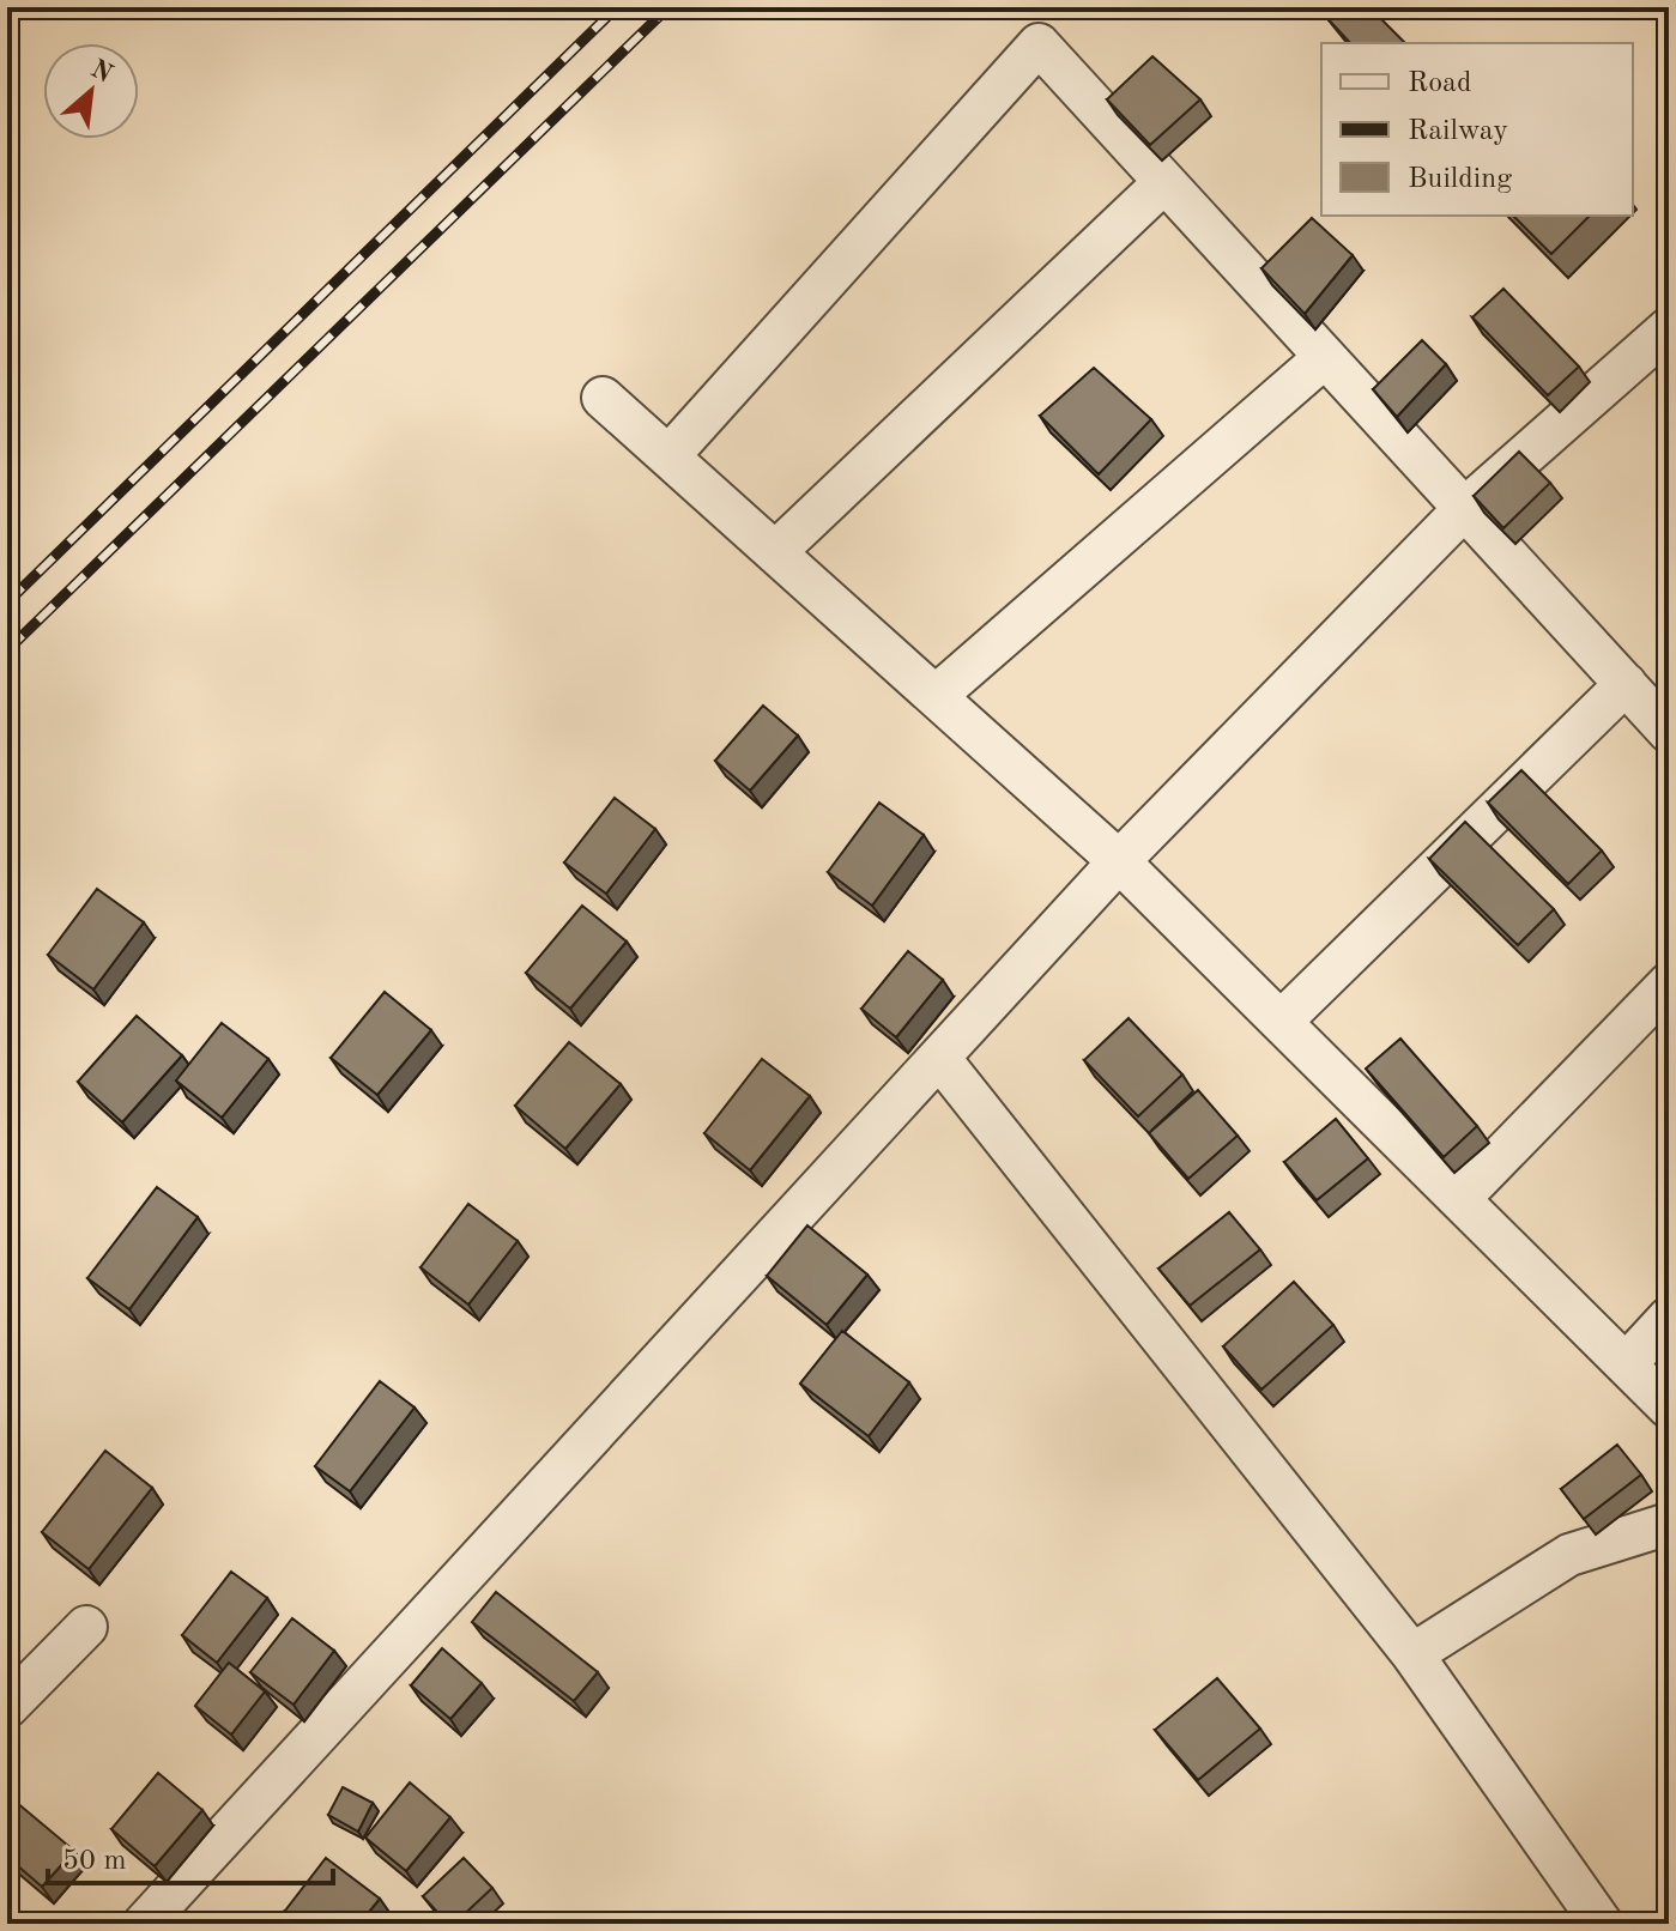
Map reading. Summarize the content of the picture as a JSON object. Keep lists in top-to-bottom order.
{
  "legend": ["Road", "Railway", "Building"],
  "scale_bar": "50 m",
  "north": "top right"
}
